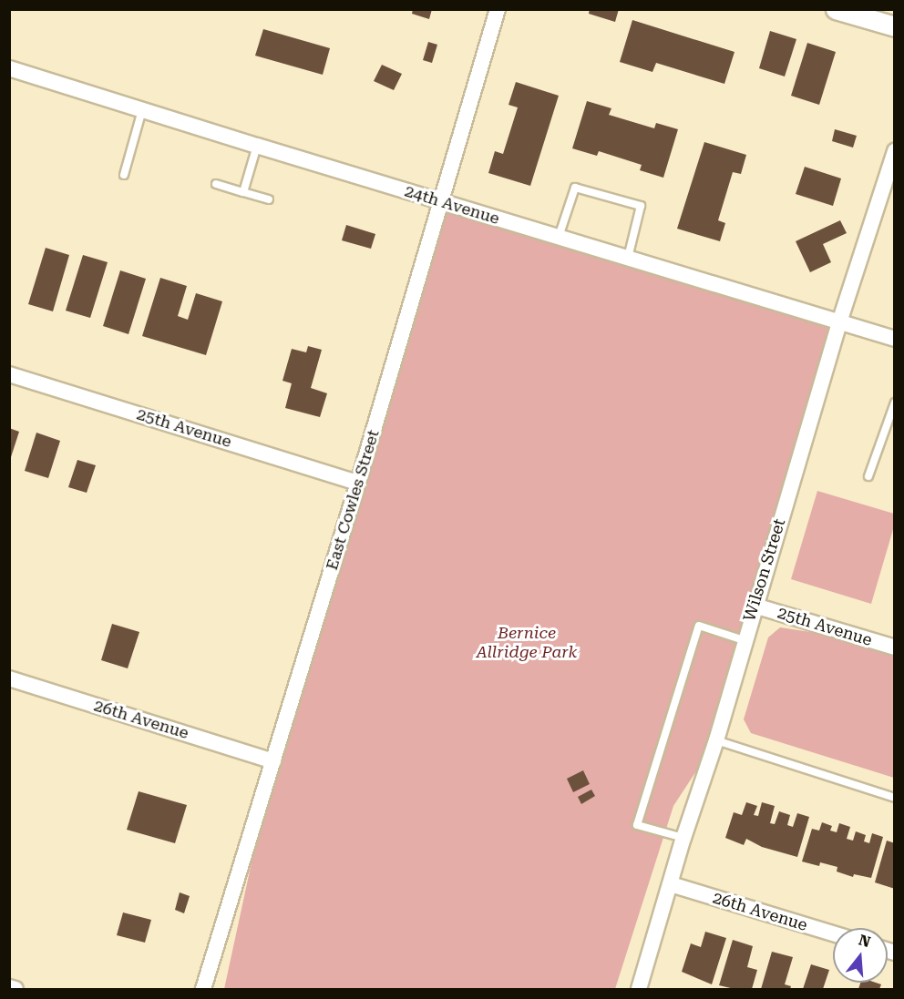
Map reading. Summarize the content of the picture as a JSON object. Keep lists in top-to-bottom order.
{
  "streets": {
    "street": [
      "24th Avenue",
      "25th Avenue",
      "East Cowles Street",
      "Wilson Street",
      "26th Avenue"
    ]
  },
  "crossings": [
    ["24th Avenue", "East Cowles Street"],
    ["24th Avenue", "Wilson Street"],
    ["25th Avenue", "East Cowles Street"],
    ["25th Avenue", "Wilson Street"],
    ["East Cowles Street", "26th Avenue"],
    ["Wilson Street", "26th Avenue"]
  ],
  "parks": ["Bernice Allridge Park"],
  "north": "top"
}
